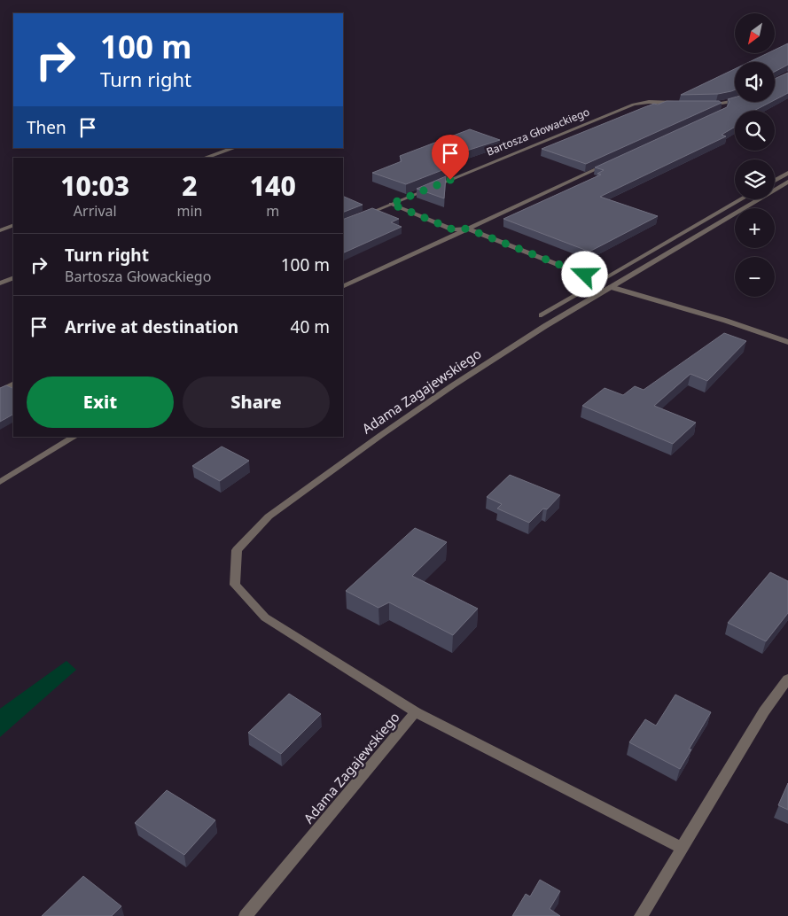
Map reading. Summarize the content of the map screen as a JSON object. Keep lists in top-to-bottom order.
{
  "streets": {
    "street": ["Bartosza Głowackiego", "Adama Zagajewskiego"]
  },
  "north": "bottom left",
  "page": {
    "map_buttons": ["+", "−"],
    "turn": ["100 m", "Turn right"],
    "then": "Then",
    "eta": [
      "10:03",
      "Arrival",
      "2",
      "min",
      "140",
      "m"
    ],
    "list": [
      {
        "name": "Turn right",
        "note": "Bartosza Głowackiego",
        "value": "100 m"
      },
      {
        "name": "Arrive at destination",
        "value": "40 m"
      }
    ],
    "buttons": ["Exit", "Share"]
  }
}
